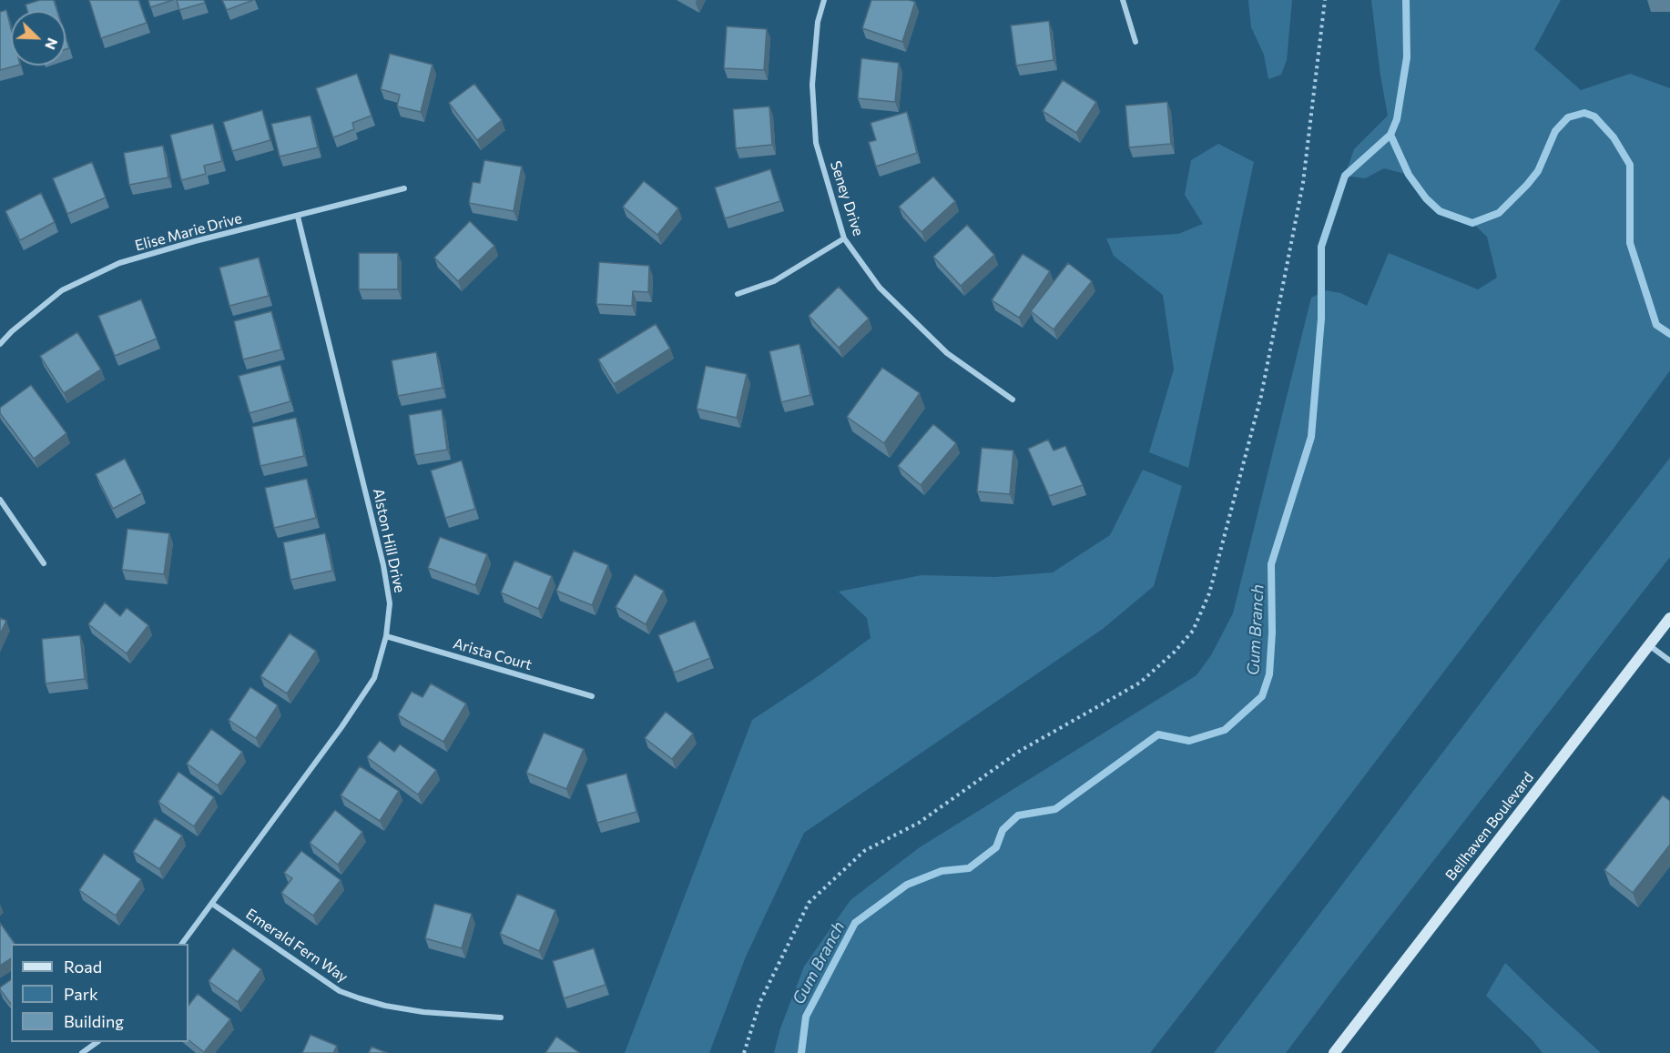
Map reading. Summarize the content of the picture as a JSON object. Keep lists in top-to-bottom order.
{
  "streets": {
    "main road": ["Bellhaven Boulevard"],
    "street": [
      "Seney Drive",
      "Elise Marie Drive",
      "Alston Hill Drive",
      "Arista Court",
      "Emerald Fern Way"
    ]
  },
  "crossings": [
    ["Elise Marie Drive", "Alston Hill Drive"],
    ["Alston Hill Drive", "Arista Court"],
    ["Alston Hill Drive", "Emerald Fern Way"]
  ],
  "water": ["Gum Branch"],
  "legend": ["Road", "Park", "Building"],
  "north": "bottom right"
}
